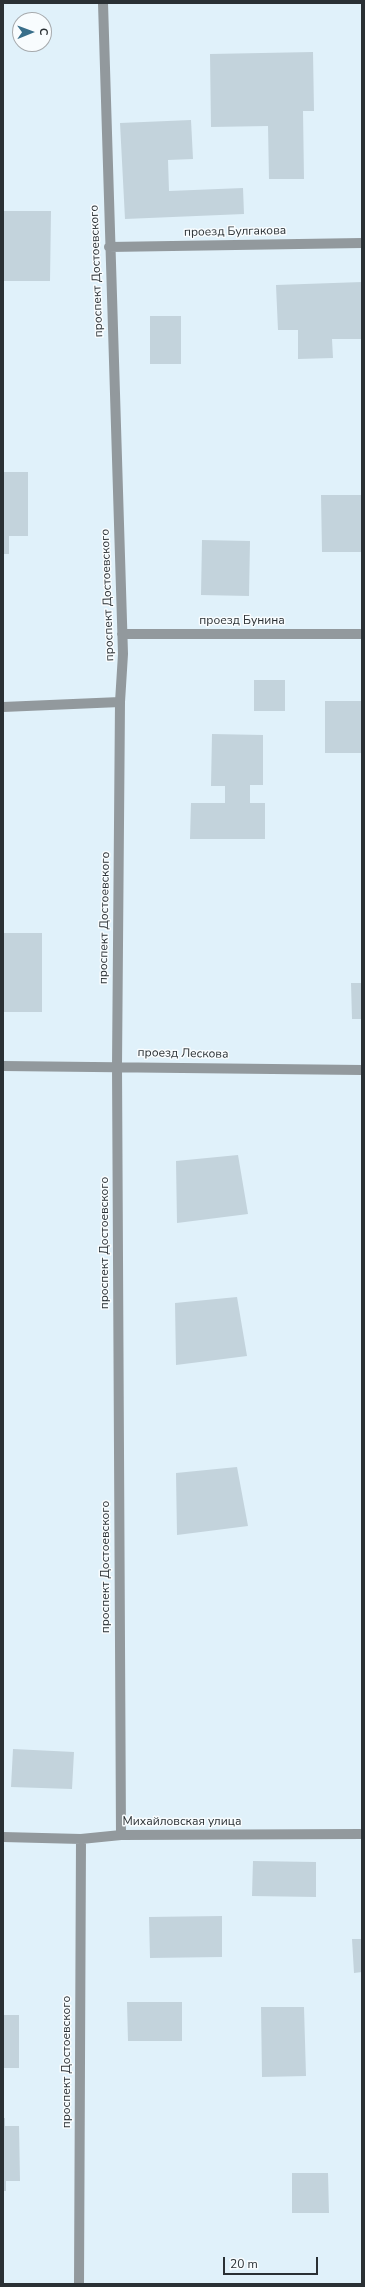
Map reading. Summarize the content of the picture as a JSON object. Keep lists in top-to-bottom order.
{
  "streets": {
    "street": [
      "проезд Булгакова",
      "проспект Достоевского",
      "проезд Бунина",
      "проезд Лескова",
      "Михайловская улица"
    ]
  },
  "crossings": [
    ["проезд Булгакова", "проспект Достоевского"],
    ["проспект Достоевского", "проезд Бунина"],
    ["проспект Достоевского", "проезд Лескова"],
    ["проспект Достоевского", "Михайловская улица"]
  ],
  "scale_bar": "20 m",
  "north": "right"
}
